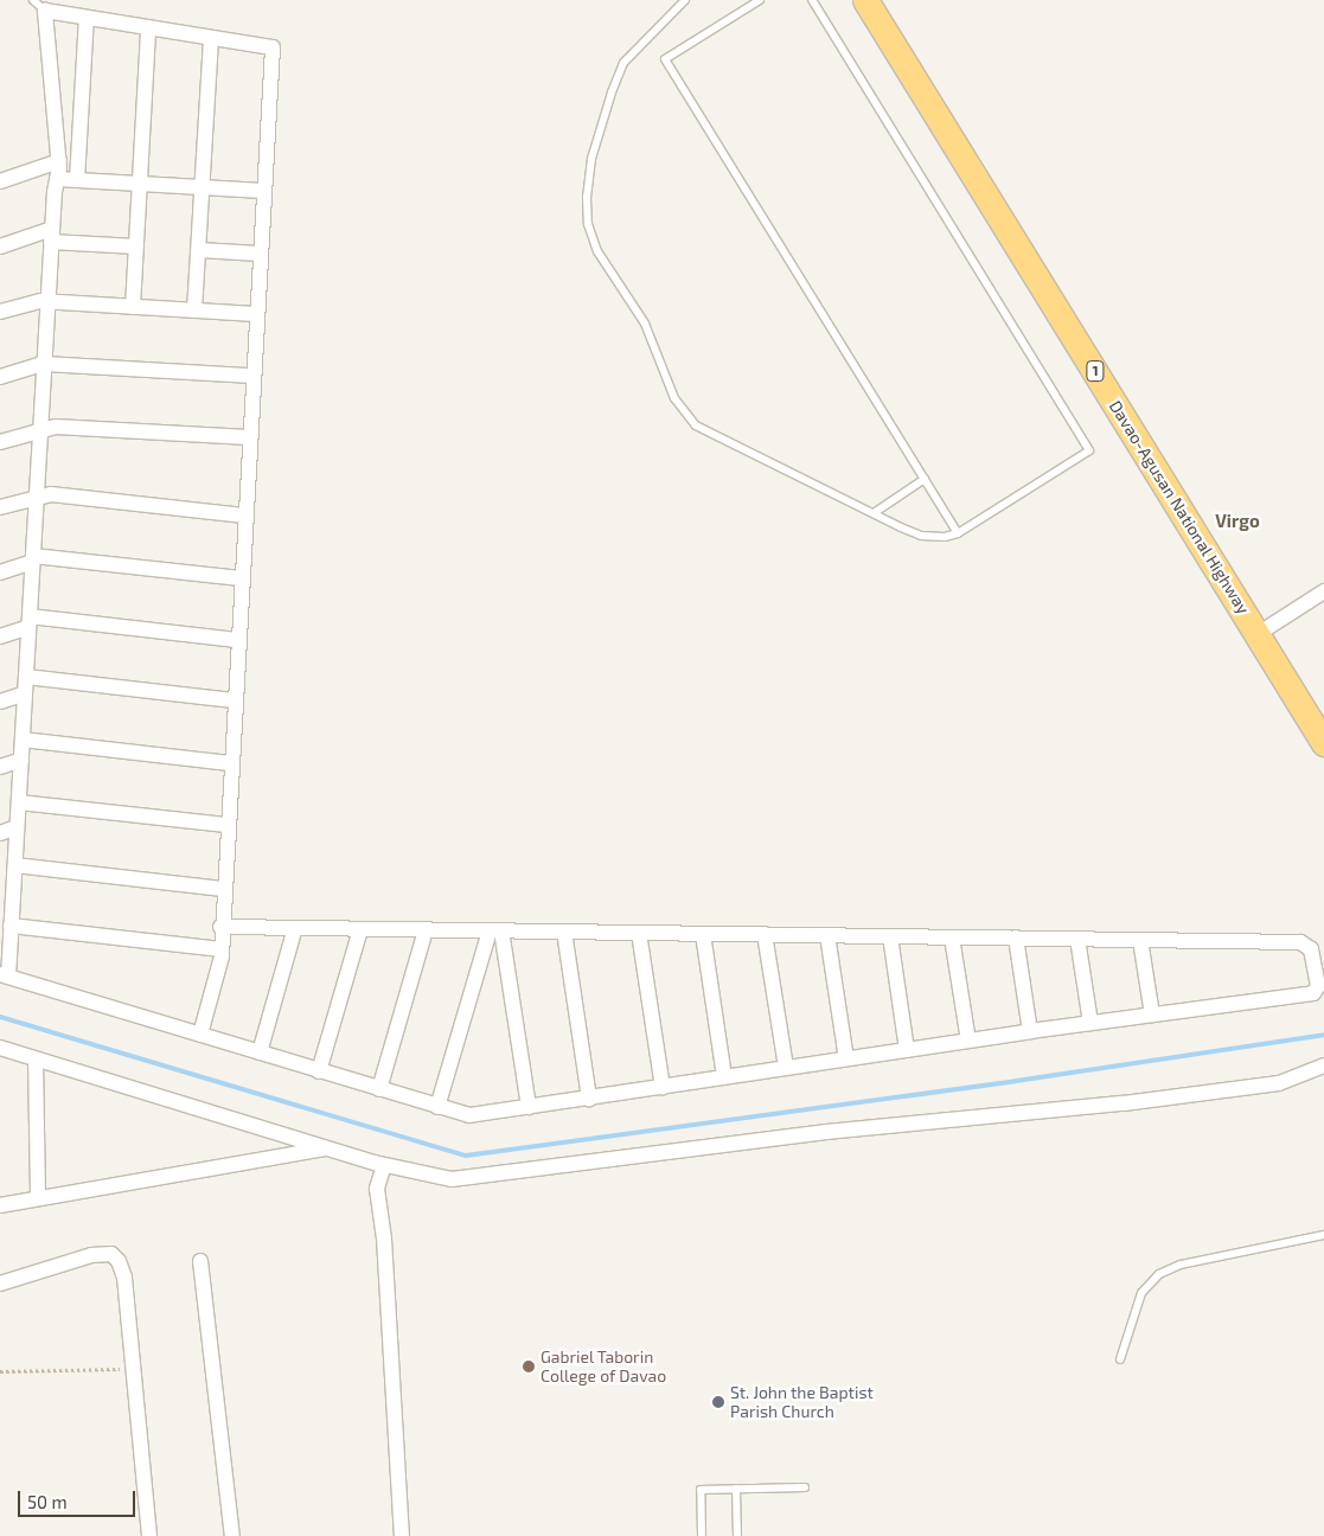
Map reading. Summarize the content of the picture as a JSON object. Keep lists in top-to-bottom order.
{
  "streets": {
    "highway": ["1", "Davao-Agusan National Highway"]
  },
  "districts": ["Virgo"],
  "places": ["Gabriel Taborin College of Davao", "St. John the Baptist Parish Church"],
  "scale_bar": "50 m"
}
